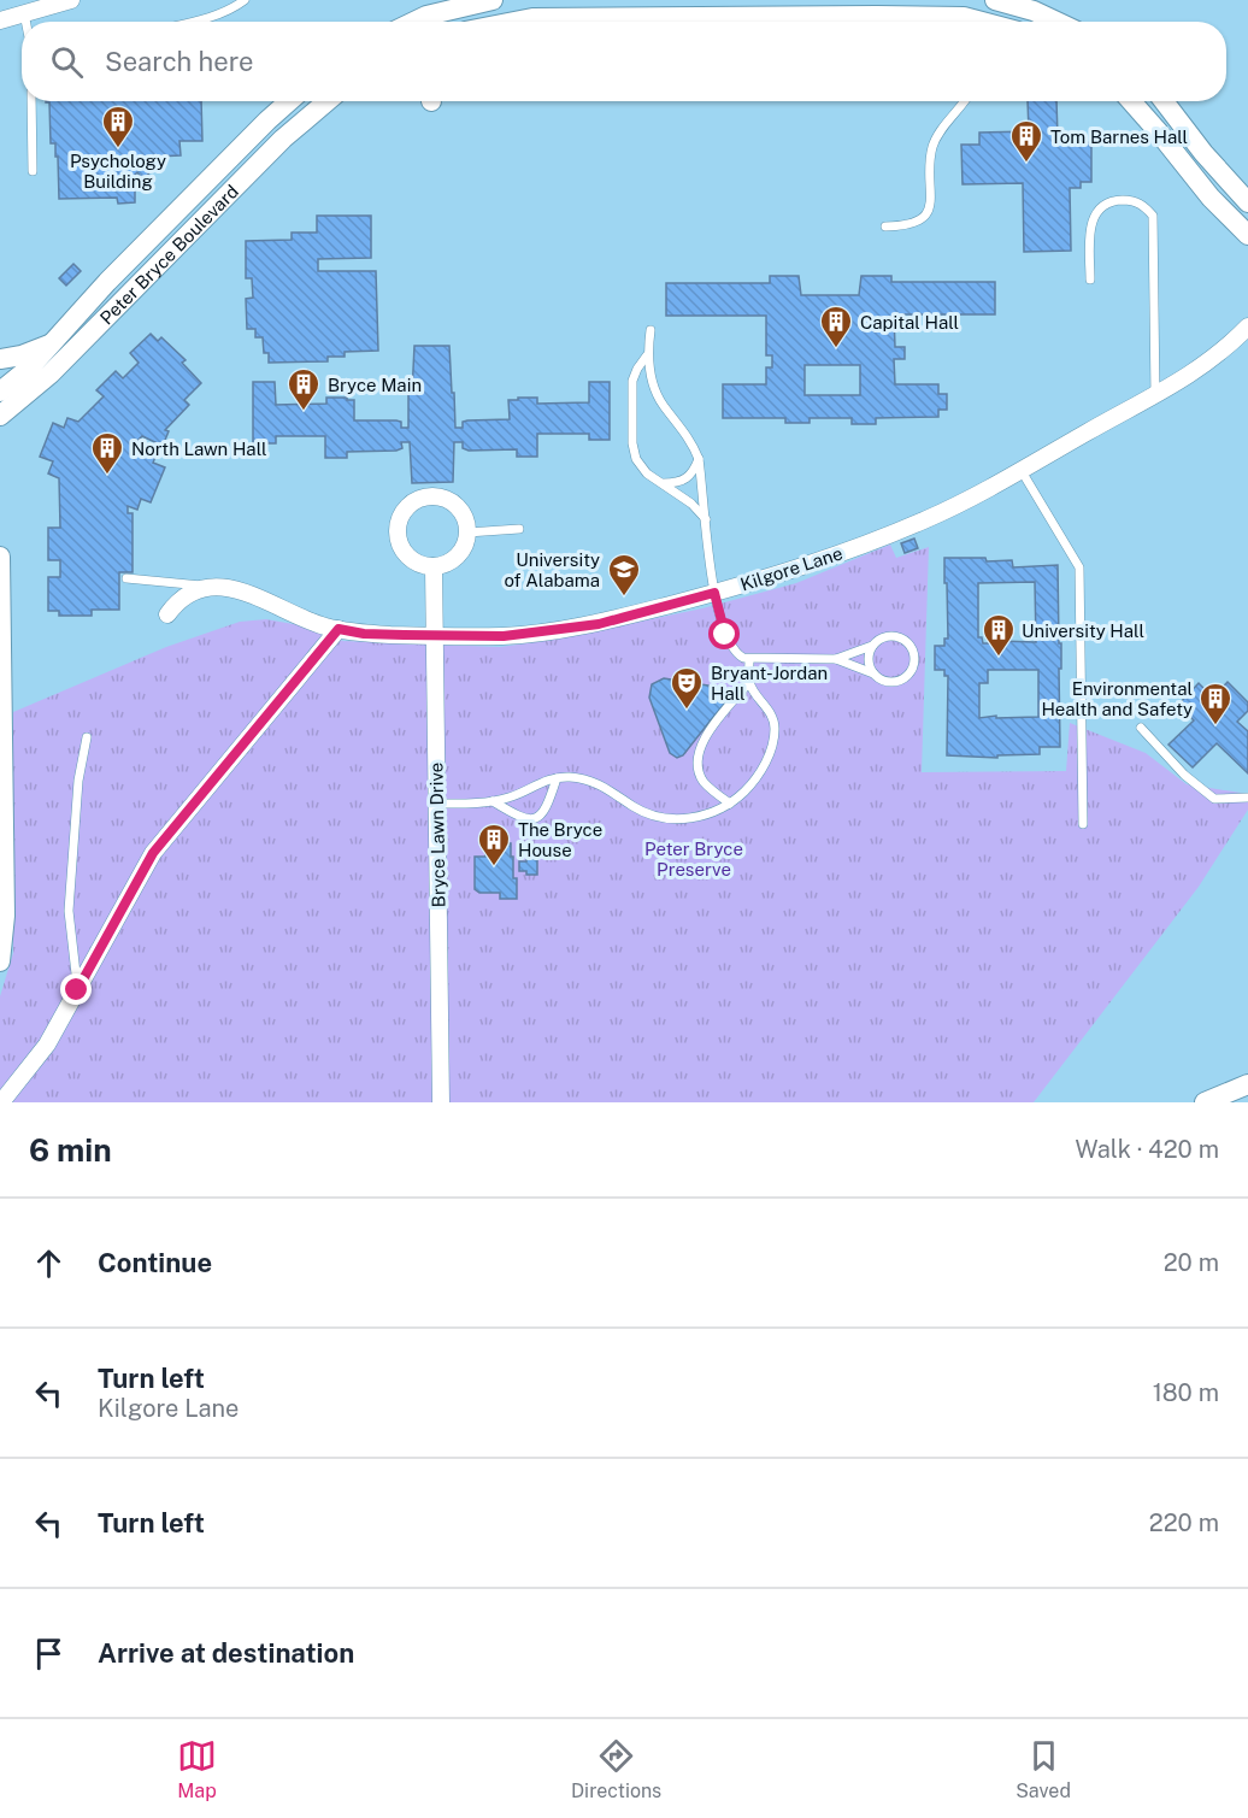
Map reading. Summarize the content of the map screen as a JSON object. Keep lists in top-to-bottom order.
{
  "streets": {
    "street": ["Peter Bryce Boulevard", "Kilgore Lane", "Bryce Lawn Drive"]
  },
  "crossings": [
    ["Kilgore Lane", "Bryce Lawn Drive"]
  ],
  "parks": ["Peter Bryce Preserve"],
  "places": {
    "building": [
      "Psychology Building",
      "Tom Barnes Hall",
      "Capital Hall",
      "Bryce Main",
      "North Lawn Hall",
      "University Hall",
      "Environmental Health and Safety",
      "The Bryce House"
    ],
    "school or university": ["University of Alabama"],
    "theatre": ["Bryant-Jordan Hall"]
  },
  "page": {
    "search": "Search here",
    "heading": ["6 min", "Walk · 420 m"],
    "list": [
      ["Continue", "20 m"],
      ["Turn left", "Kilgore Lane", "180 m"],
      ["Turn left", "220 m"],
      "Arrive at destination"
    ],
    "nav": ["Map", "Directions", "Saved"]
  }
}
